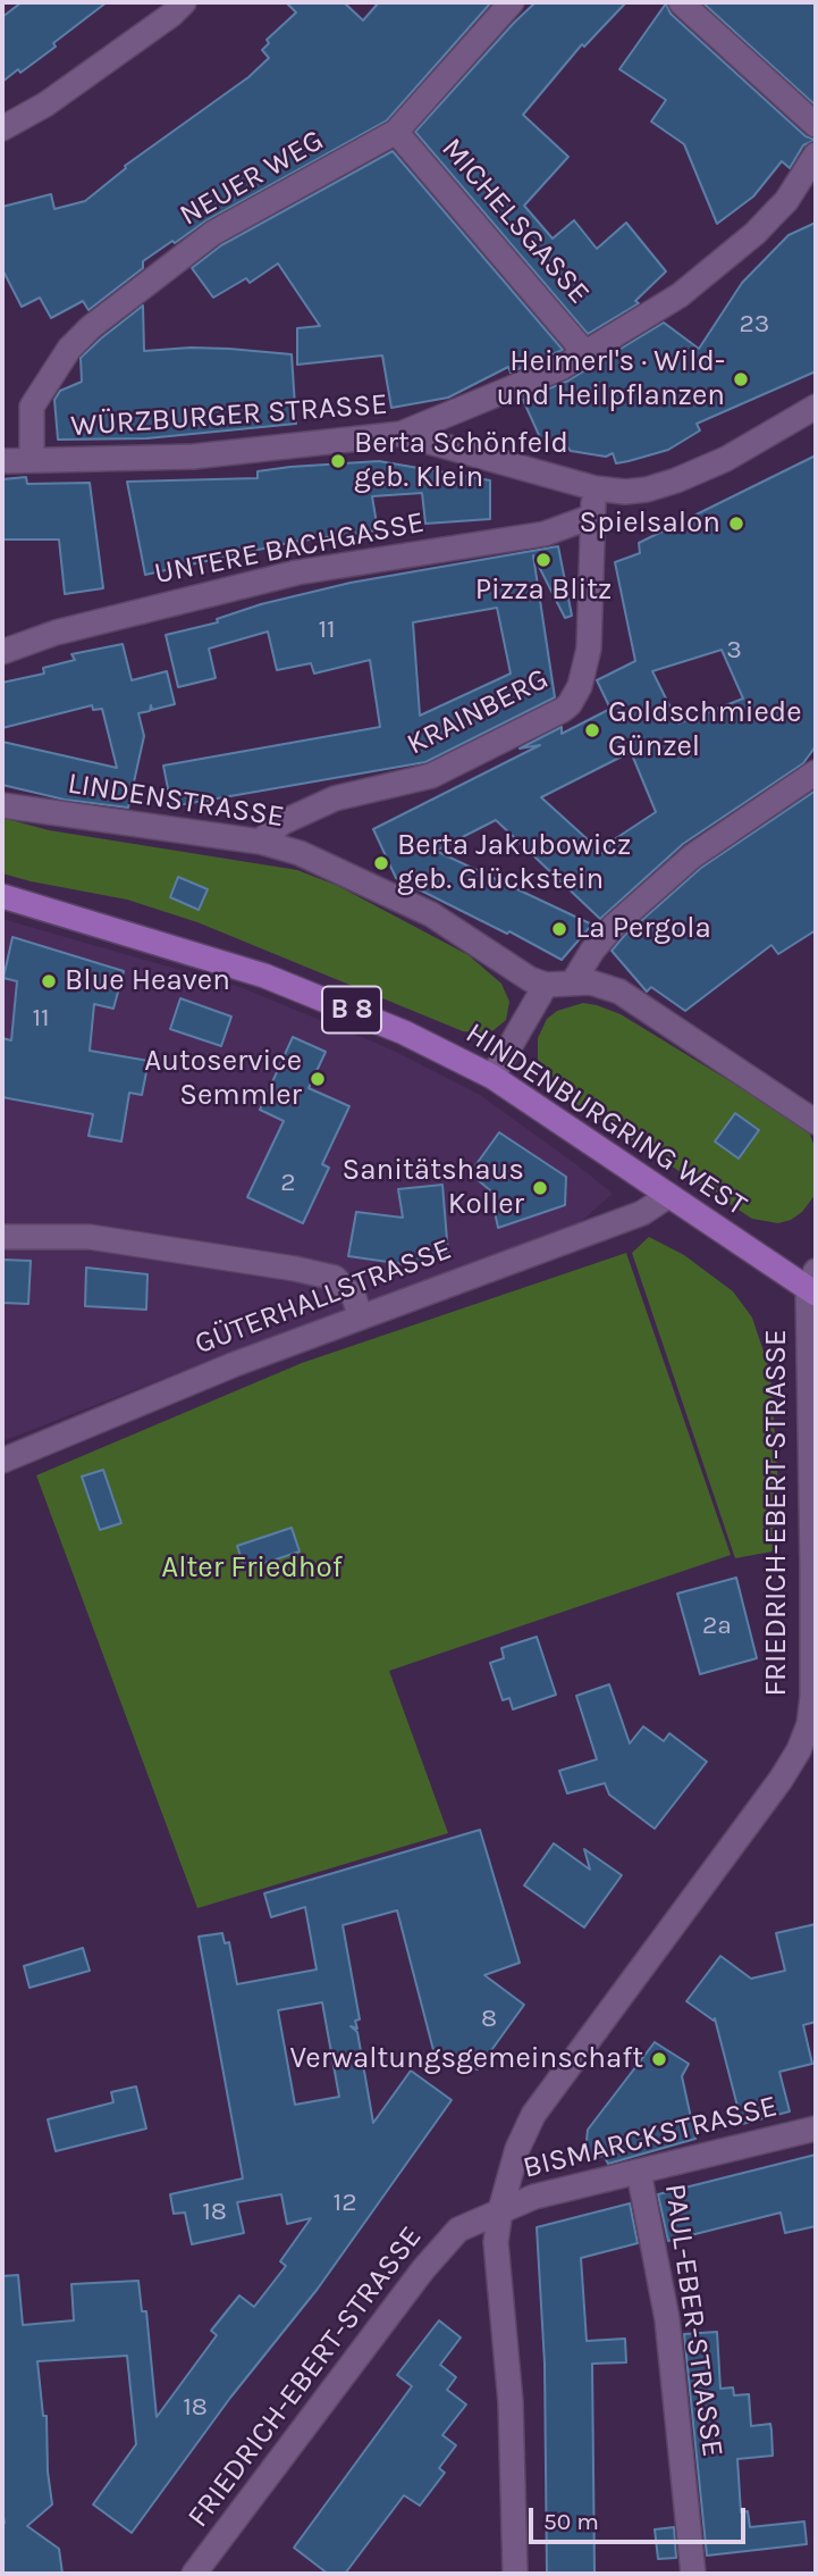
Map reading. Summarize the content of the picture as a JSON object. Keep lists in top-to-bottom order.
{
  "streets": {
    "main road": ["B 8", "HINDENBURGRING WEST"],
    "street": [
      "NEUER WEG",
      "MICHELSGASSE",
      "WÜRZBURGER STRASSE",
      "UNTERE BACHGASSE",
      "KRAINBERG",
      "LINDENSTRASSE",
      "GÜTERHALLSTRASSE",
      "FRIEDRICH-EBERT-STRASSE",
      "BISMARCKSTRASSE",
      "PAUL-EBER-STRASSE"
    ]
  },
  "crossings": [
    ["NEUER WEG", "MICHELSGASSE"],
    ["NEUER WEG", "WÜRZBURGER STRASSE"],
    ["WÜRZBURGER STRASSE", "KRAINBERG"],
    ["UNTERE BACHGASSE", "KRAINBERG"],
    ["KRAINBERG", "LINDENSTRASSE"],
    ["HINDENBURGRING WEST", "GÜTERHALLSTRASSE"],
    ["HINDENBURGRING WEST", "FRIEDRICH-EBERT-STRASSE"],
    ["FRIEDRICH-EBERT-STRASSE", "BISMARCKSTRASSE"],
    ["BISMARCKSTRASSE", "PAUL-EBER-STRASSE"]
  ],
  "parks": ["Alter Friedhof"],
  "places": [
    "Heimerl's · Wild- und Heilpflanzen",
    "Berta Schönfeld geb. Klein",
    "Spielsalon",
    "Pizza Blitz",
    "Goldschmiede Günzel",
    "Berta Jakubowicz geb. Glückstein",
    "La Pergola",
    "Blue Heaven",
    "Autoservice Semmler",
    "Sanitätshaus Koller",
    "Verwaltungsgemeinschaft"
  ],
  "house_numbers": [
    "23",
    "11",
    "3",
    "11",
    "2",
    "2a",
    "8",
    "12",
    "18",
    "18"
  ],
  "scale_bar": "50 m"
}
